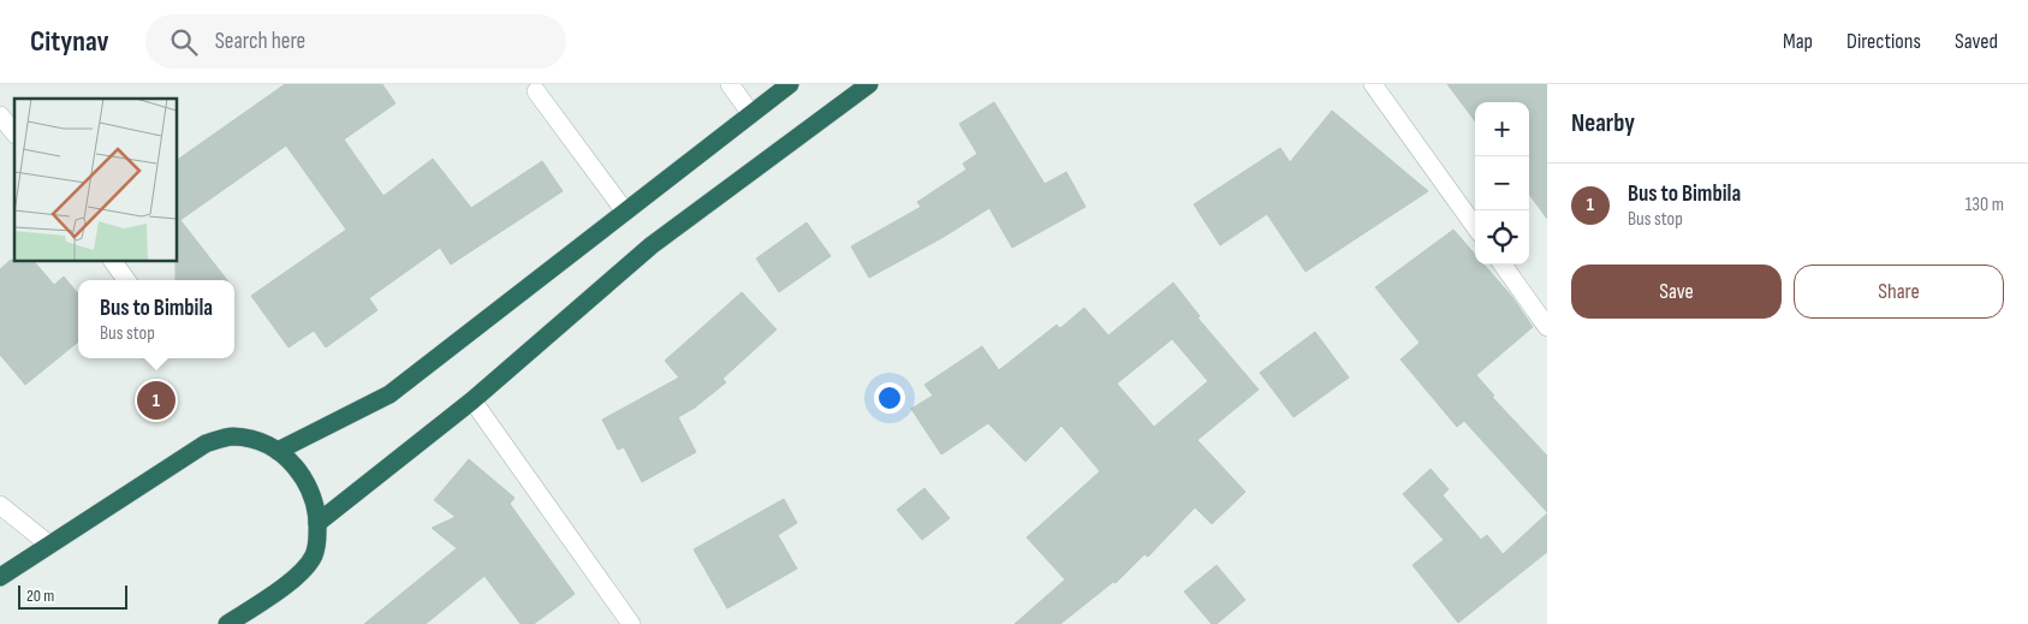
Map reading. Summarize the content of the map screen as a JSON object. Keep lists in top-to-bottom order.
{
  "scale_bar": "20 m",
  "page": {
    "header": "Citynav",
    "search": "Search here",
    "nav": ["Map", "Directions", "Saved"],
    "heading": "Nearby",
    "map_buttons": ["+", "−"],
    "list": [
      {
        "mark": "1",
        "name": "Bus to Bimbila",
        "note": "Bus stop",
        "value": "130 m"
      }
    ],
    "buttons": ["Save", "Share"],
    "popup": ["Bus to Bimbila", "Bus stop"],
    "pins": "1",
    "scale": "20 m"
  }
}
